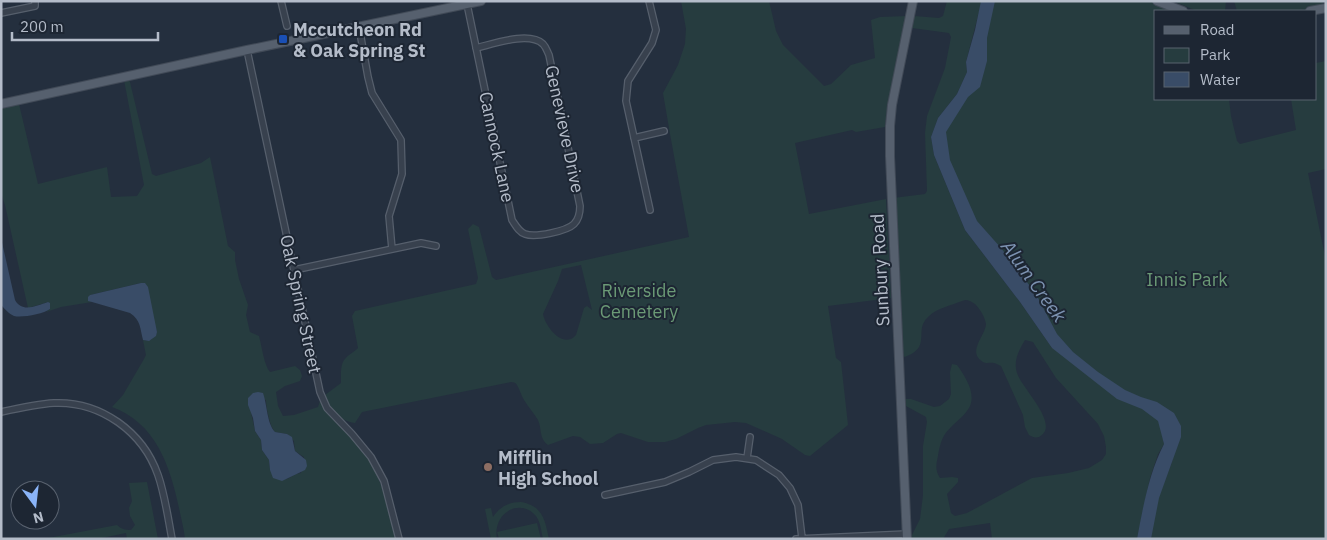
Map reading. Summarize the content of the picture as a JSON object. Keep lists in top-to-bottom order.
{
  "streets": {
    "main road": ["Sunbury Road"],
    "street": ["Genevieve Drive", "Cannock Lane", "Oak Spring Street"]
  },
  "crossings": [
    ["Genevieve Drive", "Cannock Lane"]
  ],
  "water": ["Alum Creek"],
  "parks": ["Innis Park", "Riverside Cemetery"],
  "places": {
    "transit": ["Mccutcheon Rd & Oak Spring St"],
    "other": ["Mifflin High School"]
  },
  "legend": ["Road", "Park", "Water"],
  "scale_bar": "200 m",
  "north": "bottom"
}
